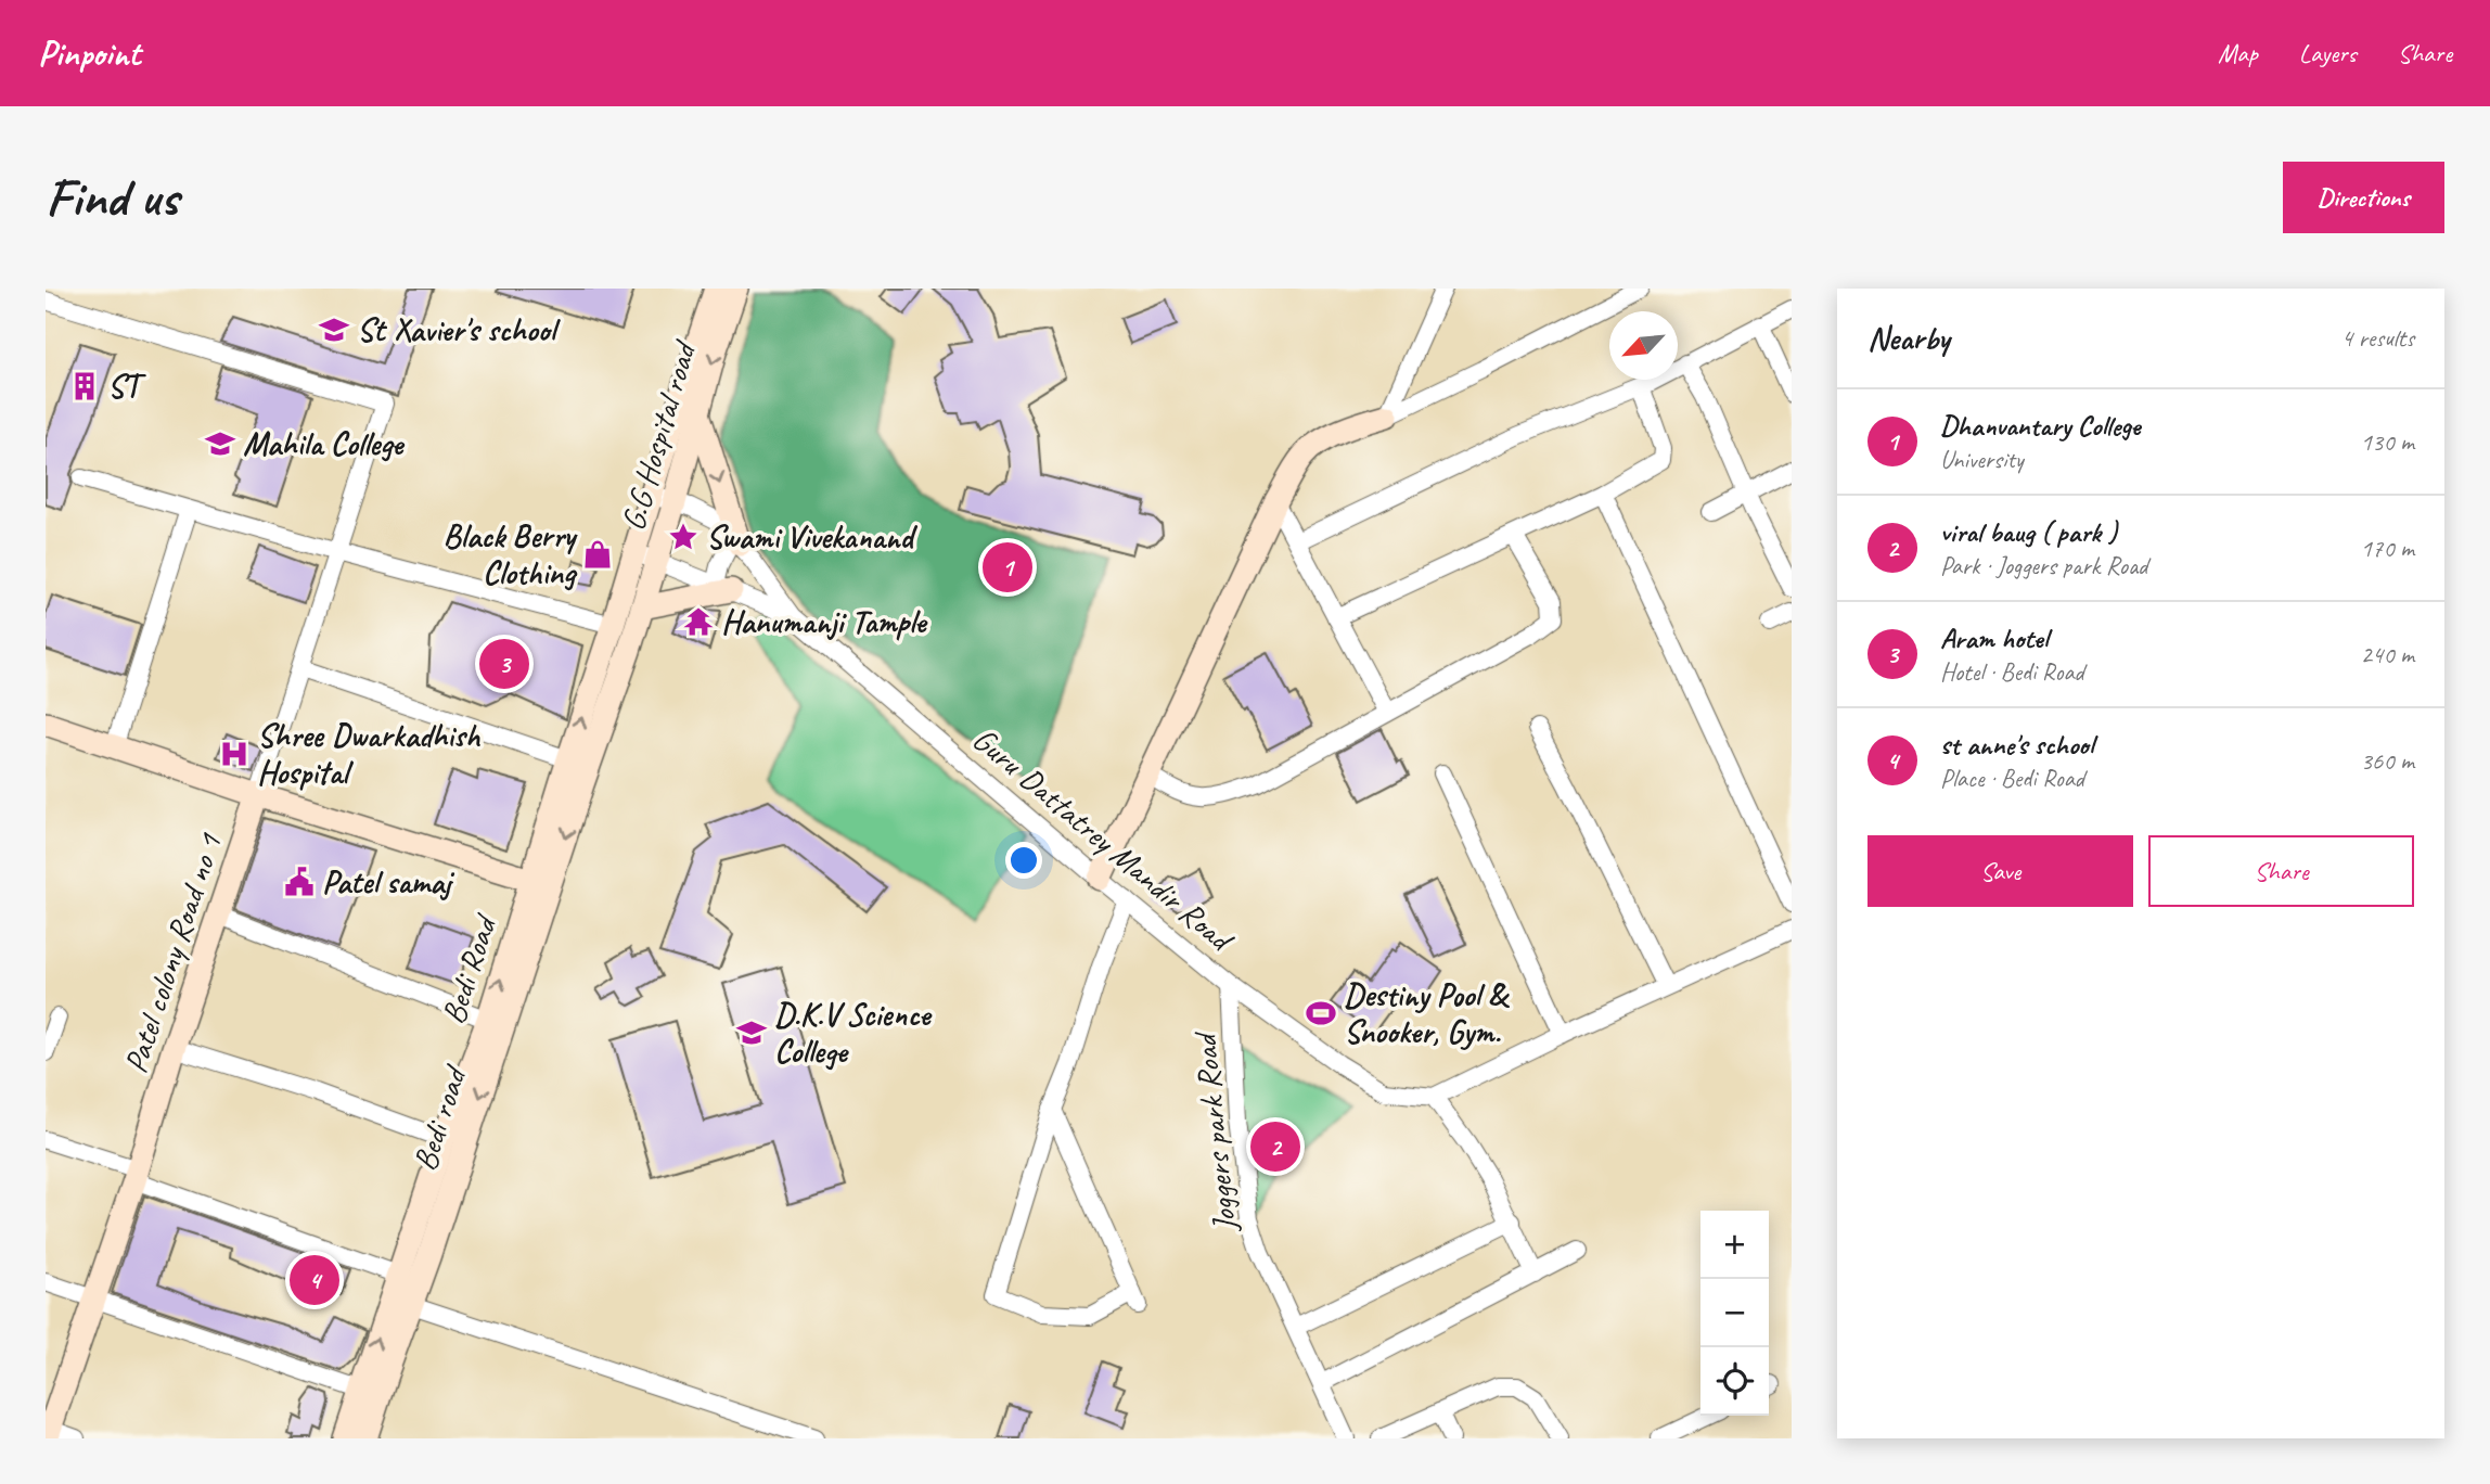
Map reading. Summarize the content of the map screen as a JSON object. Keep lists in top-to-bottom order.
{
  "streets": {
    "main road": [
      "G.G Hospital road",
      "Patel colony Road no 1",
      "Bedi Road",
      "Bedi road"
    ],
    "street": ["Guru Dattatrey Mandir Road", "Joggers park Road"]
  },
  "crossings": [
    ["G.G Hospital road", "Guru Dattatrey Mandir Road"],
    ["G.G Hospital road", "Bedi Road"],
    ["G.G Hospital road", "Bedi road"],
    ["Guru Dattatrey Mandir Road", "Bedi Road"],
    ["Guru Dattatrey Mandir Road", "Bedi road"],
    ["Guru Dattatrey Mandir Road", "Joggers park Road"],
    ["Bedi Road", "Bedi road"]
  ],
  "one_way": ["Bedi Road", "Bedi road"],
  "places": {
    "school or university": ["St Xavier's school", "Mahila College", "D.K.V Science College"],
    "building": ["ST"],
    "place": ["Swami Vivekanand"],
    "shop": ["Black Berry Clothing"],
    "temple": ["Hanumanji Tample"],
    "hospital": ["Shree Dwarkadhish Hospital"],
    "public building": ["Patel samaj"],
    "sports": ["Destiny Pool & Snooker, Gym."]
  },
  "north": "bottom left",
  "page": {
    "header": "Pinpoint",
    "nav": ["Map", "Layers", "Share"],
    "buttons": [
      "Directions",
      ["Save", "Share"]
    ],
    "title": "Find us",
    "heading": ["Nearby", "4 results"],
    "list": [
      {
        "mark": "1",
        "name": "Dhanvantary College",
        "note": "University",
        "value": "130 m"
      },
      {
        "mark": "2",
        "name": "viral baug ( park )",
        "note": "Park · Joggers park Road",
        "value": "170 m"
      },
      {
        "mark": "3",
        "name": "Aram hotel",
        "note": "Hotel · Bedi Road",
        "value": "240 m"
      },
      {
        "mark": "4",
        "name": "st anne's school",
        "note": "Place · Bedi Road",
        "value": "360 m"
      }
    ],
    "pins": [
      "1",
      "3",
      "2",
      "4"
    ],
    "map_buttons": ["+", "−"]
  }
}
